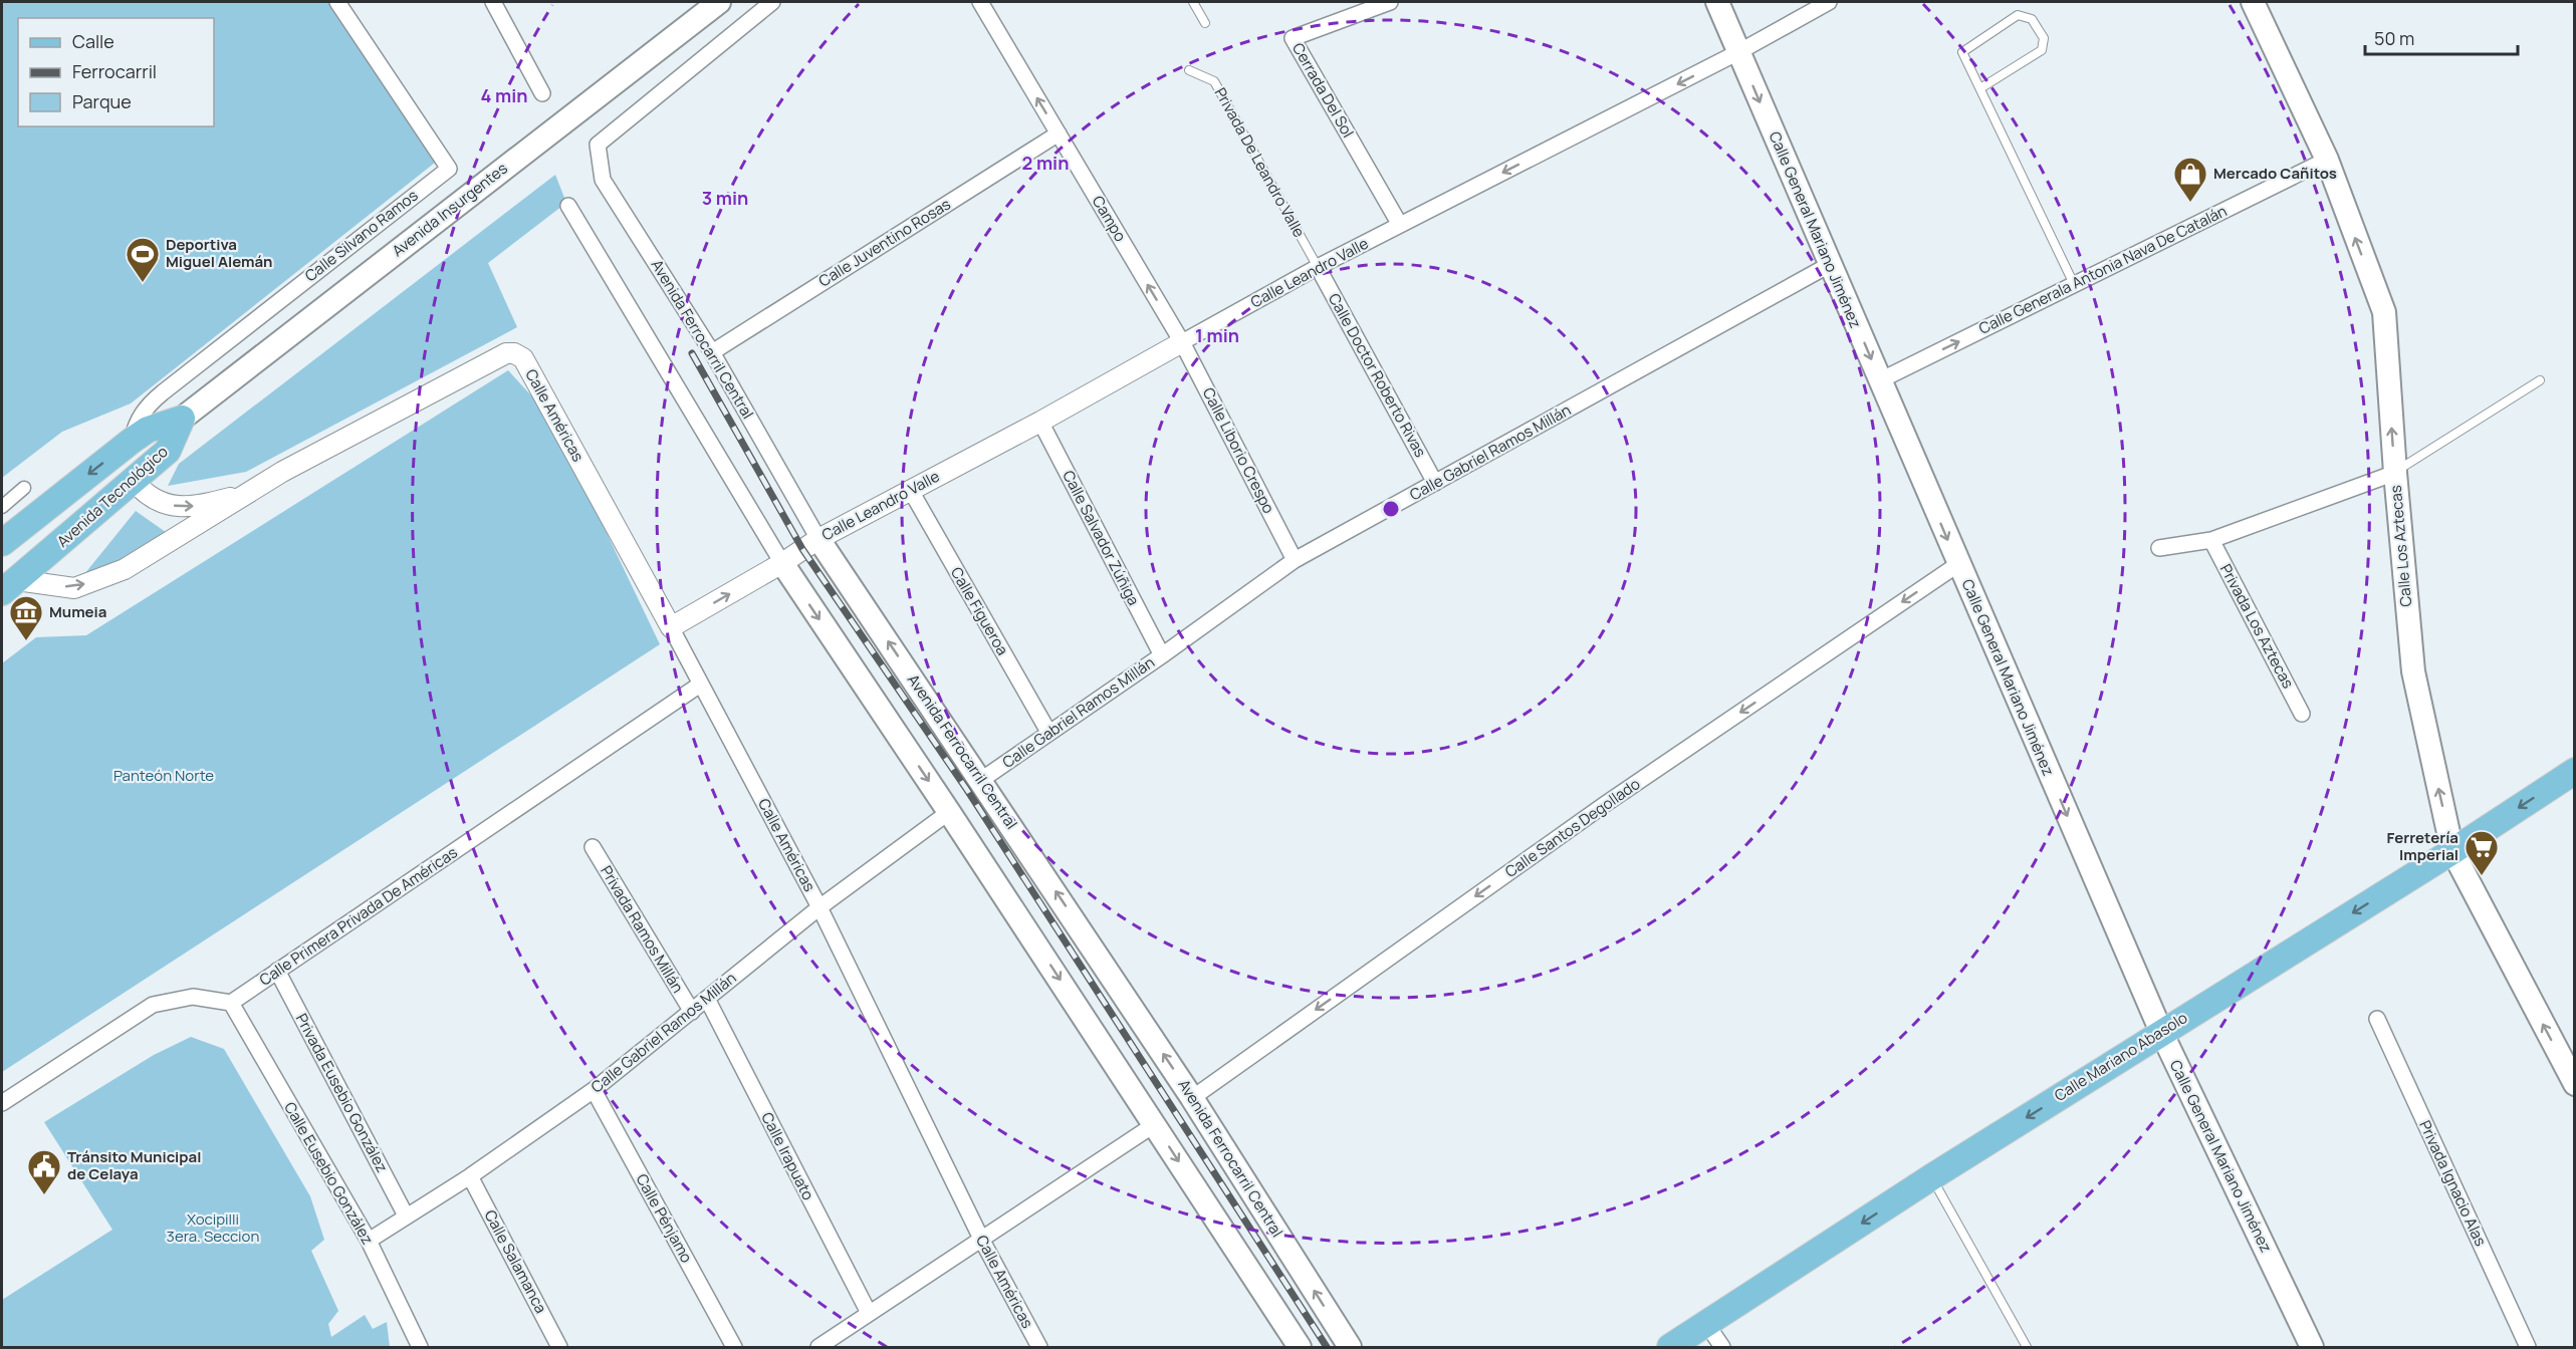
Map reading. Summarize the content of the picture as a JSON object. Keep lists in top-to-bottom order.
{
  "streets": {
    "main road": [
      "Avenida Insurgentes",
      "Calle General Mariano Jiménez",
      "Avenida Ferrocarril Central",
      "Avenida Tecnológico",
      "Calle Los Aztecas",
      "Calle Mariano Abasolo"
    ],
    "street": [
      "Cerrada Del Sol",
      "Campo",
      "Calle Silvano Ramos",
      "Calle Juventino Rosas",
      "Calle Generala Antonia Nava De Catalán",
      "Calle Leandro Valle",
      "Calle Doctor Roberto Rivas",
      "Calle Américas",
      "Calle Liborio Crespo",
      "Calle Gabriel Ramos Millán",
      "Calle Salvador Zúñiga",
      "Calle Figueroa",
      "Privada Los Aztecas",
      "Calle Santos Degollado",
      "Calle Primera Privada De Américas",
      "Privada Ramos Millán",
      "Privada Eusebio González",
      "Calle Irapuato",
      "Calle Eusebio González",
      "Privada Ignacio Alas",
      "Calle Pénjamo",
      "Calle Salamanca"
    ],
    "lane": ["Privada De Leandro Valle"]
  },
  "crossings": [
    ["Cerrada Del Sol", "Calle Leandro Valle"],
    ["Privada De Leandro Valle", "Calle Leandro Valle"],
    ["Privada De Leandro Valle", "Calle Doctor Roberto Rivas"],
    ["Avenida Insurgentes", "Avenida Tecnológico"],
    ["Campo", "Calle Juventino Rosas"],
    ["Campo", "Calle Leandro Valle"],
    ["Campo", "Calle Liborio Crespo"],
    ["Calle General Mariano Jiménez", "Calle Generala Antonia Nava De Catalán"],
    ["Calle General Mariano Jiménez", "Calle Leandro Valle"],
    ["Calle General Mariano Jiménez", "Calle Gabriel Ramos Millán"],
    ["Calle General Mariano Jiménez", "Calle Santos Degollado"],
    ["Calle General Mariano Jiménez", "Calle Mariano Abasolo"],
    ["Calle Silvano Ramos", "Avenida Tecnológico"],
    ["Calle Juventino Rosas", "Avenida Ferrocarril Central"],
    ["Calle Generala Antonia Nava De Catalán", "Calle Los Aztecas"],
    ["Calle Leandro Valle", "Avenida Ferrocarril Central"],
    ["Calle Leandro Valle", "Calle Doctor Roberto Rivas"],
    ["Calle Leandro Valle", "Calle Américas"],
    ["Calle Leandro Valle", "Calle Liborio Crespo"],
    ["Calle Leandro Valle", "Calle Salvador Zúñiga"],
    ["Calle Leandro Valle", "Calle Figueroa"],
    ["Avenida Ferrocarril Central", "Calle Gabriel Ramos Millán"],
    ["Avenida Ferrocarril Central", "Calle Santos Degollado"],
    ["Calle Doctor Roberto Rivas", "Calle Gabriel Ramos Millán"],
    ["Calle Américas", "Calle Gabriel Ramos Millán"],
    ["Calle Américas", "Calle Primera Privada De Américas"],
    ["Calle Liborio Crespo", "Calle Gabriel Ramos Millán"],
    ["Calle Gabriel Ramos Millán", "Calle Salvador Zúñiga"],
    ["Calle Gabriel Ramos Millán", "Calle Figueroa"],
    ["Calle Gabriel Ramos Millán", "Privada Ramos Millán"],
    ["Calle Gabriel Ramos Millán", "Privada Eusebio González"],
    ["Calle Gabriel Ramos Millán", "Calle Irapuato"],
    ["Calle Gabriel Ramos Millán", "Calle Eusebio González"],
    ["Calle Gabriel Ramos Millán", "Calle Pénjamo"],
    ["Calle Gabriel Ramos Millán", "Calle Salamanca"],
    ["Calle Los Aztecas", "Calle Mariano Abasolo"],
    ["Calle Primera Privada De Américas", "Privada Eusebio González"],
    ["Calle Primera Privada De Américas", "Calle Eusebio González"]
  ],
  "one_way": [
    "Campo",
    "Calle General Mariano Jiménez",
    "Calle Generala Antonia Nava De Catalán",
    "Avenida Ferrocarril Central",
    "Calle Los Aztecas",
    "Calle Santos Degollado",
    "Calle Mariano Abasolo"
  ],
  "parks": ["Panteón Norte", "Xocipilli 3era. Seccion"],
  "places": {
    "shop": ["Mercado Cañitos"],
    "sports": ["Deportiva Miguel Alemán"],
    "museum": ["Mumeia"],
    "supermarket": ["Ferretería Imperial"],
    "public building": ["Tránsito Municipal de Celaya"]
  },
  "legend": ["Calle", "Ferrocarril", "Parque"],
  "scale_bar": "50 m",
  "rings": [
    "4 min",
    "2 min",
    "3 min",
    "1 min"
  ]
}
